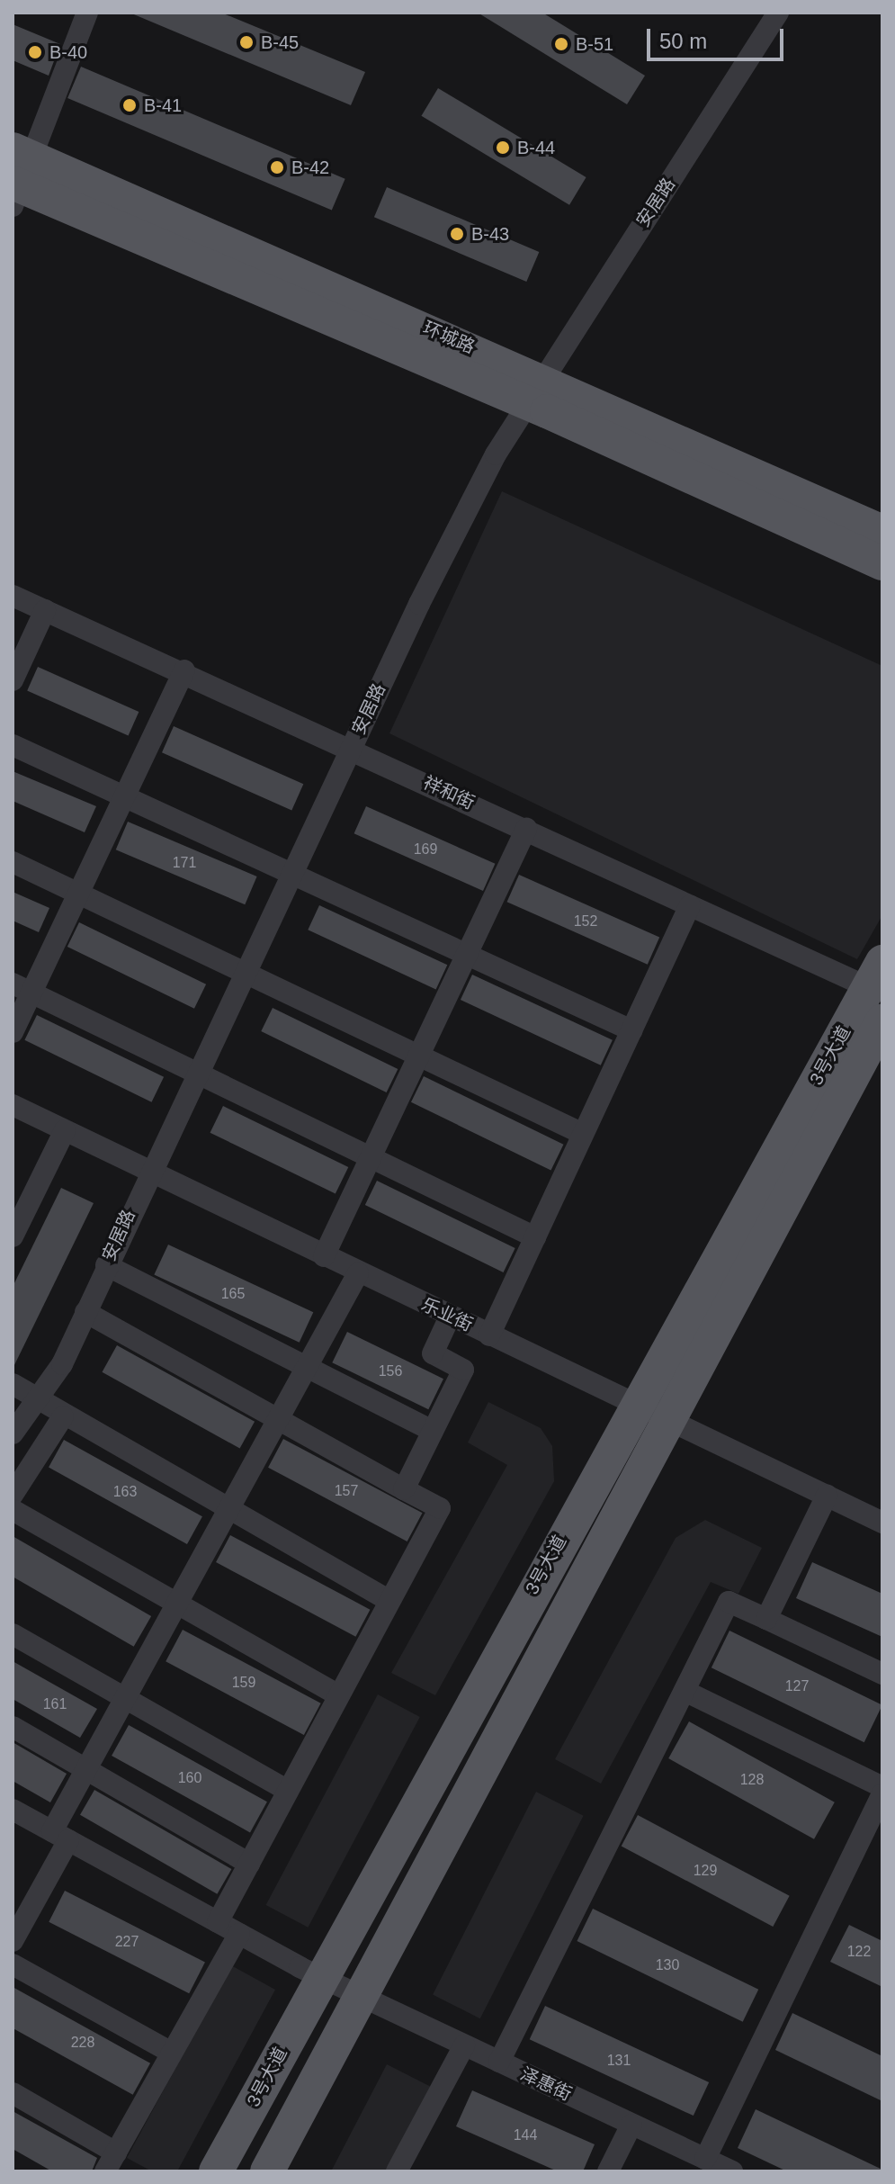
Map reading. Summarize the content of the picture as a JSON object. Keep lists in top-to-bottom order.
{
  "streets": {
    "main road": ["3号大道"],
    "street": [
      "安居路",
      "祥和街",
      "乐业街",
      "泽惠街"
    ]
  },
  "crossings": [
    ["安居路", "祥和街"],
    ["安居路", "乐业街"],
    ["祥和街", "3号大道"],
    ["3号大道", "乐业街"],
    ["3号大道", "泽惠街"]
  ],
  "places": [
    "B-45",
    "B-51",
    "B-40",
    "B-41",
    "B-44",
    "B-42",
    "B-43"
  ],
  "house_numbers": [
    "169",
    "171",
    "152",
    "165",
    "156",
    "157",
    "163",
    "159",
    "127",
    "161",
    "160",
    "128",
    "129",
    "227",
    "122",
    "130",
    "228",
    "131",
    "144"
  ],
  "scale_bar": "50 m"
}
